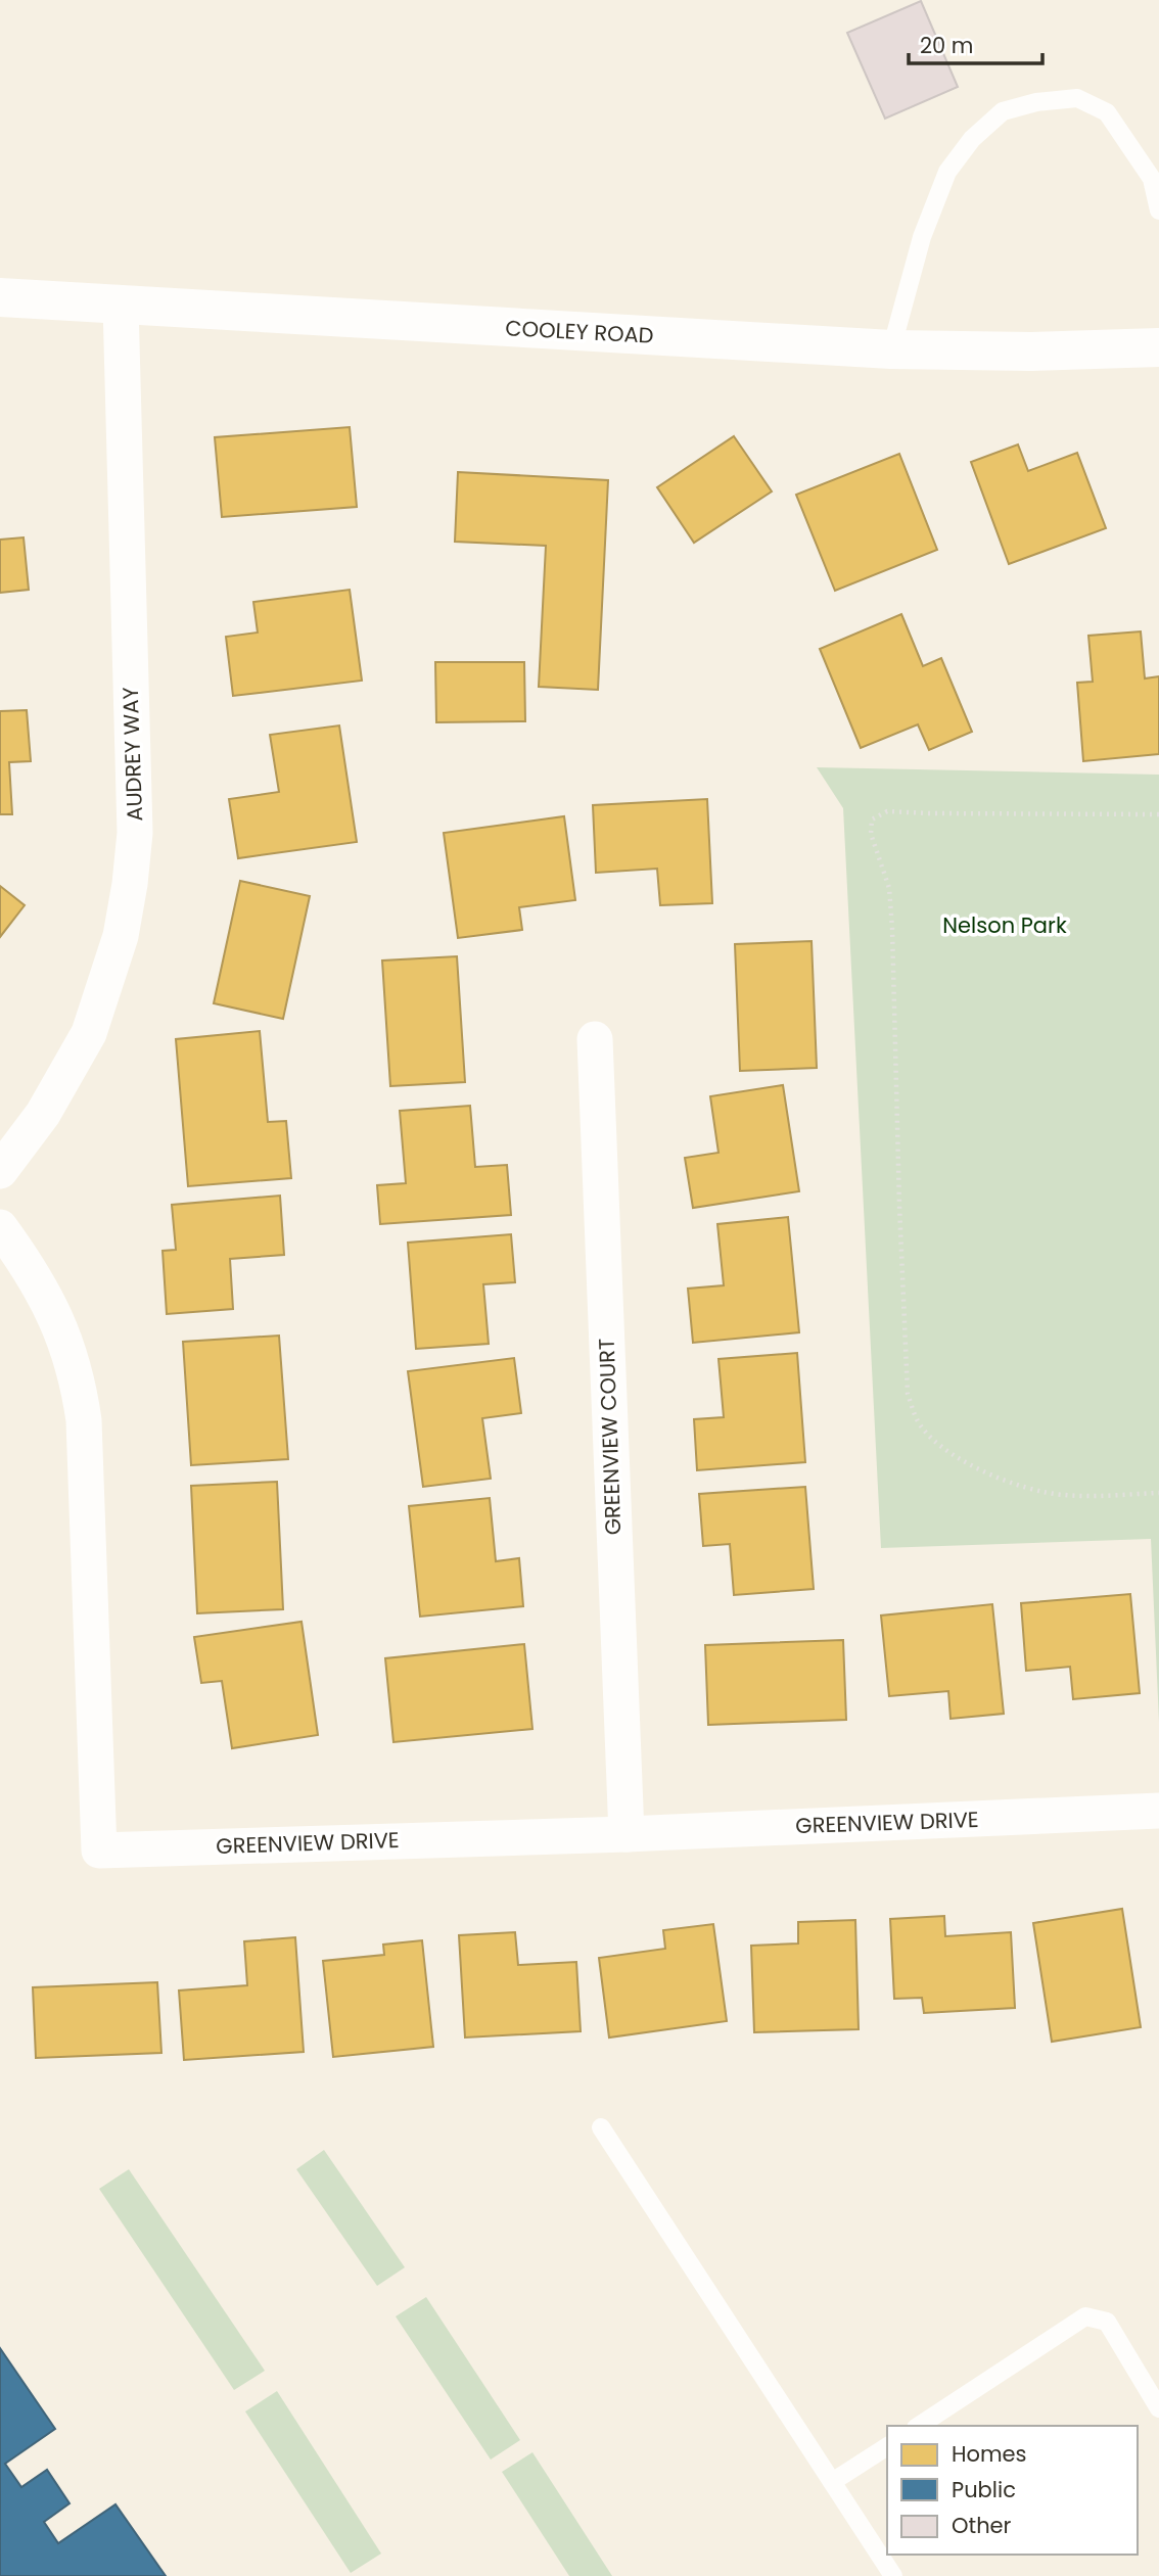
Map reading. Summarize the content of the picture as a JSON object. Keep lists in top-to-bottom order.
{
  "streets": {
    "street": [
      "COOLEY ROAD",
      "AUDREY WAY",
      "GREENVIEW COURT",
      "GREENVIEW DRIVE"
    ]
  },
  "crossings": [
    ["COOLEY ROAD", "AUDREY WAY"],
    ["GREENVIEW COURT", "GREENVIEW DRIVE"]
  ],
  "parks": ["Nelson Park"],
  "legend": ["Homes", "Public", "Other"],
  "scale_bar": "20 m"
}
